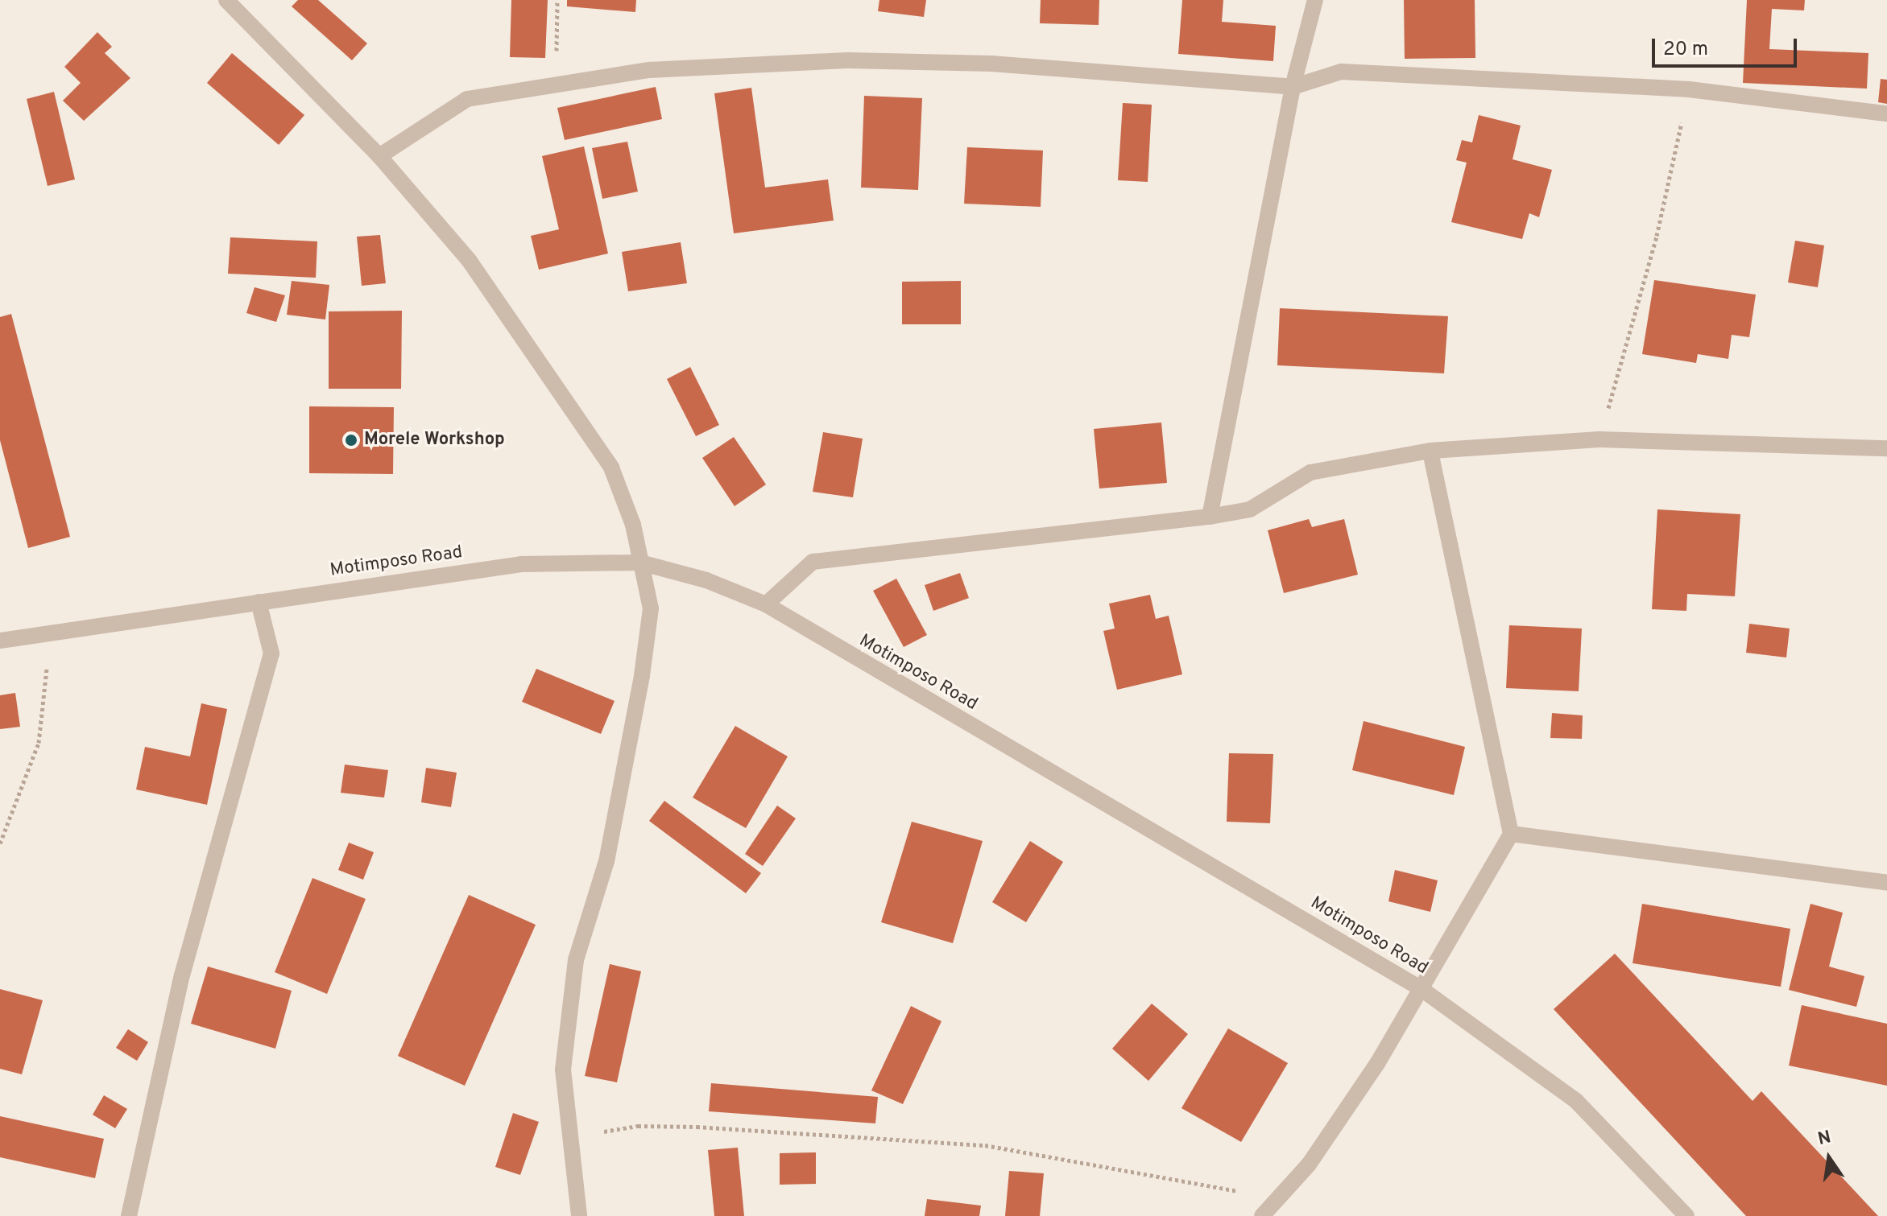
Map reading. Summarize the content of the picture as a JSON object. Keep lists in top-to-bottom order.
{
  "streets": {
    "street": ["Motimposo Road"]
  },
  "places": ["Morele Workshop"],
  "scale_bar": "20 m",
  "north": "top"
}
